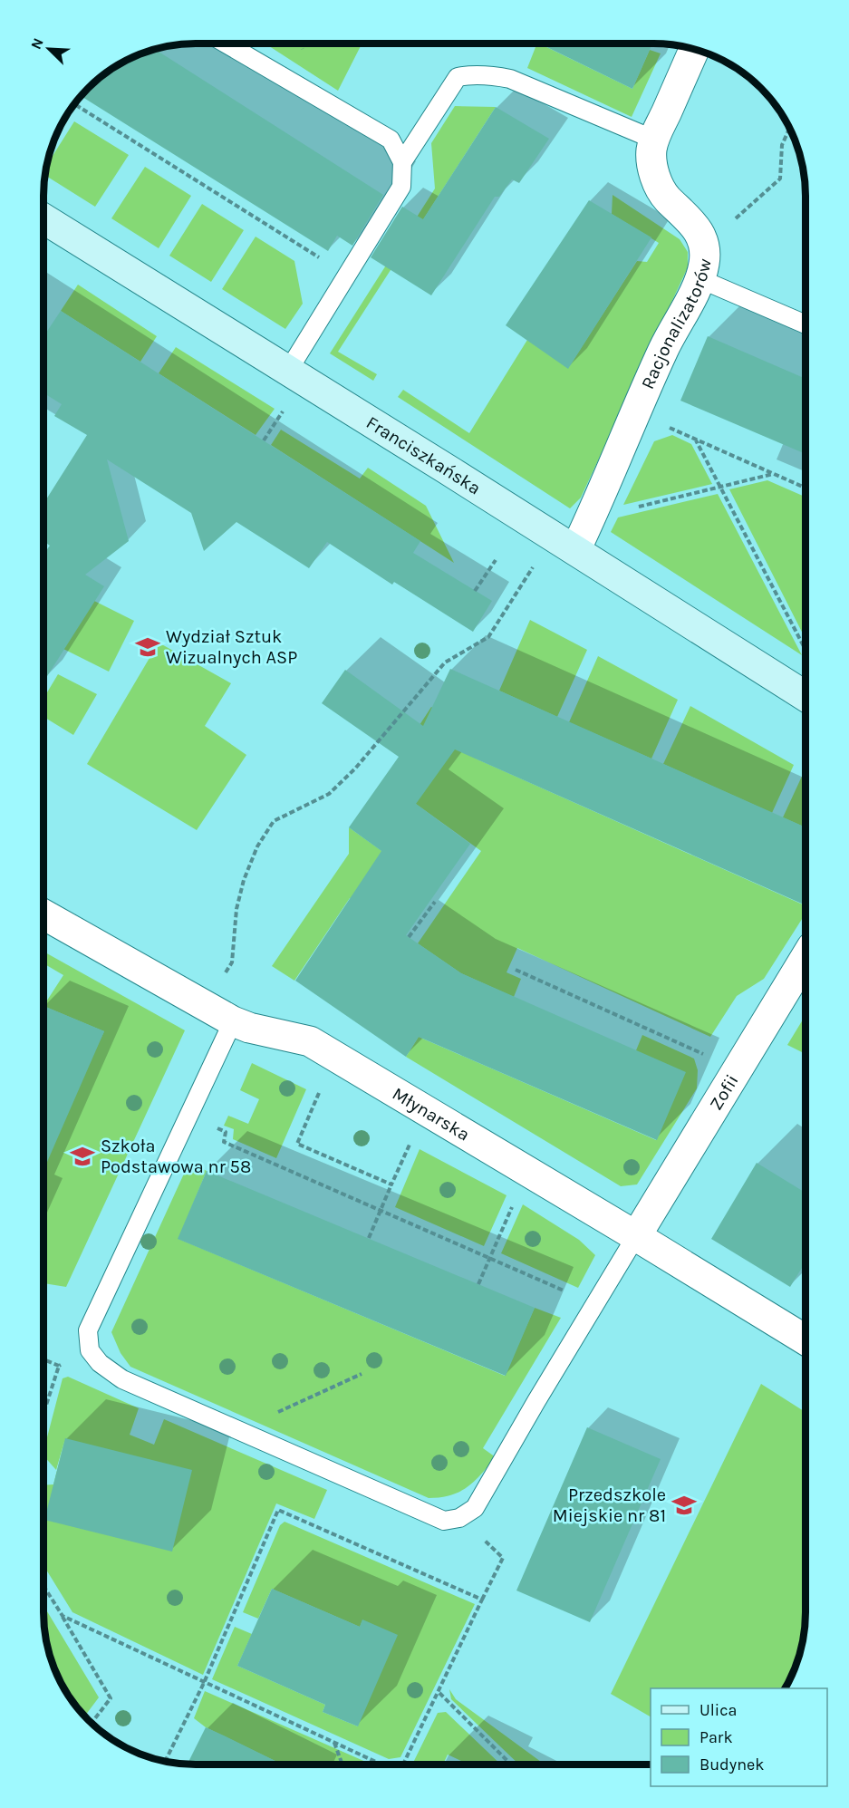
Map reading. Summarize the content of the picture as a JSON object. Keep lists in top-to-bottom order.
{
  "streets": {
    "street": [
      "Racjonalizatorów",
      "Franciszkańska",
      "Zofii",
      "Młynarska"
    ]
  },
  "crossings": [
    ["Racjonalizatorów", "Franciszkańska"],
    ["Zofii", "Młynarska"]
  ],
  "places": {
    "school or university": ["Wydział Sztuk Wizualnych ASP", "Szkoła Podstawowa nr 58", "Przedszkole Miejskie nr 81"]
  },
  "legend": ["Ulica", "Park", "Budynek"],
  "north": "top left"
}
